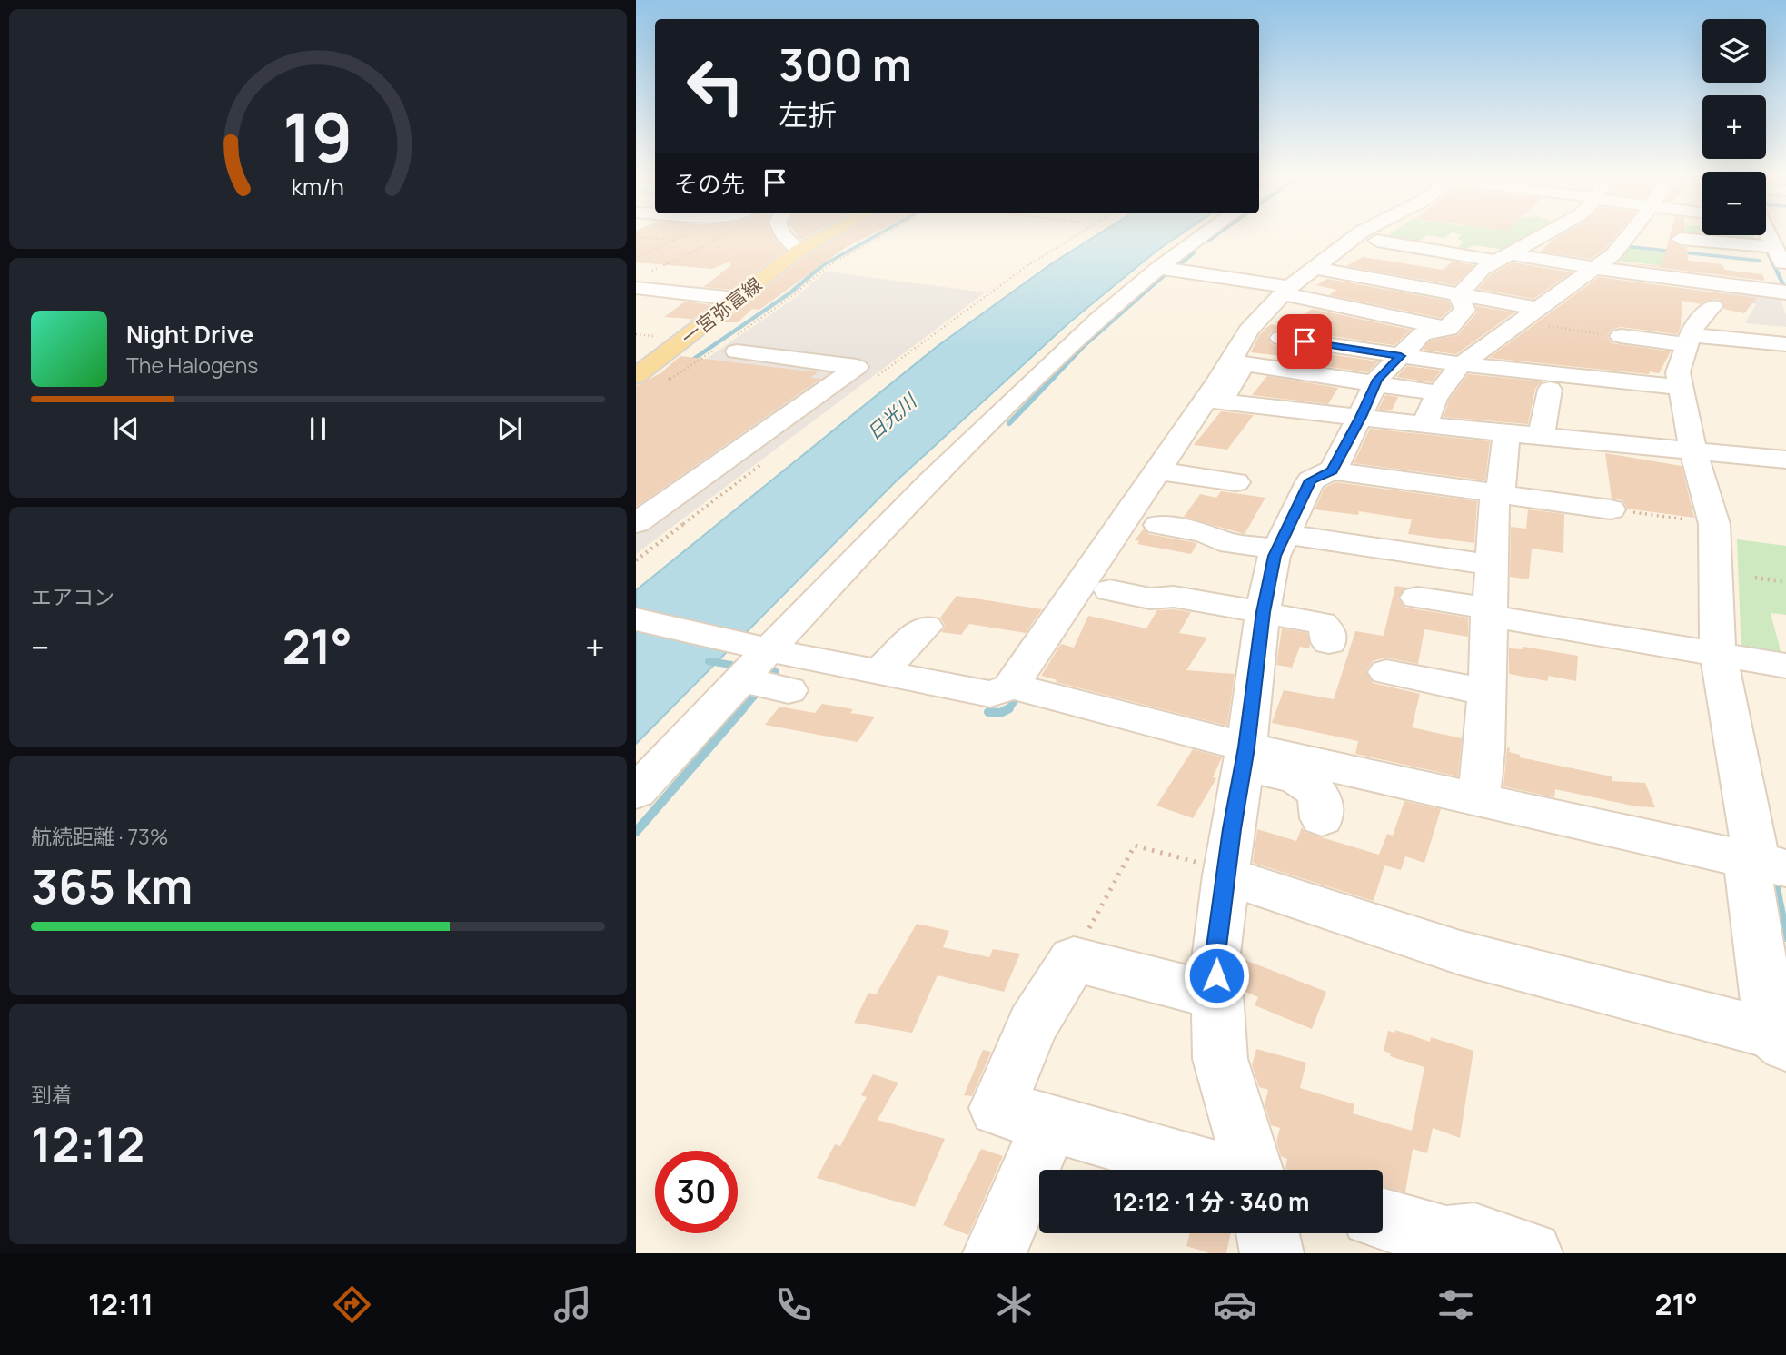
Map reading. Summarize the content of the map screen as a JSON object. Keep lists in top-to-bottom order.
{
  "streets": {
    "main road": ["一宮弥富線"]
  },
  "water": ["日光川"],
  "page": {
    "map_buttons": ["+", "−"],
    "turn": ["300 m", "左折"],
    "then": "その先",
    "song": ["Night Drive", "The Halogens"],
    "tile": [
      "エアコン",
      ["航続距離 · 73%", "365 km"],
      ["到着", "12:12"]
    ],
    "heat": ["−", "21°", "+"],
    "limit": "30",
    "trip": "12:12 · 1 分 · 340 m",
    "tabs": ["12:11", "21°"],
    "gauge": ["19", "km/h"]
  }
}
